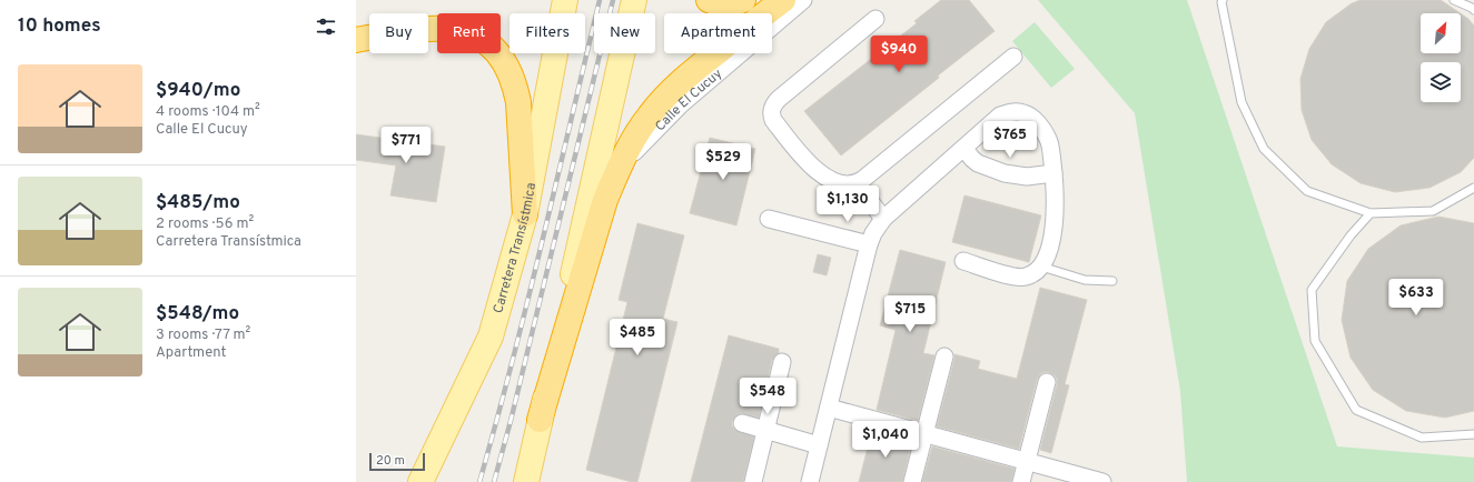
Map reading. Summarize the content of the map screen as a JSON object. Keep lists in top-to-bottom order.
{
  "streets": {
    "main road": ["Carretera Transístmica"],
    "street": ["Calle El Cucuy"]
  },
  "scale_bar": "20 m",
  "north": "top right",
  "page": {
    "heading": "10 homes",
    "chip": [
      "Buy",
      "Rent",
      "Filters",
      "New",
      "Apartment"
    ],
    "price": [
      "$940",
      "$765",
      "$771",
      "$529",
      "$1,130",
      "$633",
      "$715",
      "$485",
      "$548",
      "$1,040"
    ],
    "list": [
      {
        "name": "$940/mo",
        "note": "4 rooms · 104 m² · Calle El Cucuy"
      },
      {
        "name": "$485/mo",
        "note": "2 rooms · 56 m² · Carretera Transístmica"
      },
      {
        "name": "$548/mo",
        "note": "3 rooms · 77 m² · Apartment"
      }
    ],
    "scale": "20 m"
  }
}
